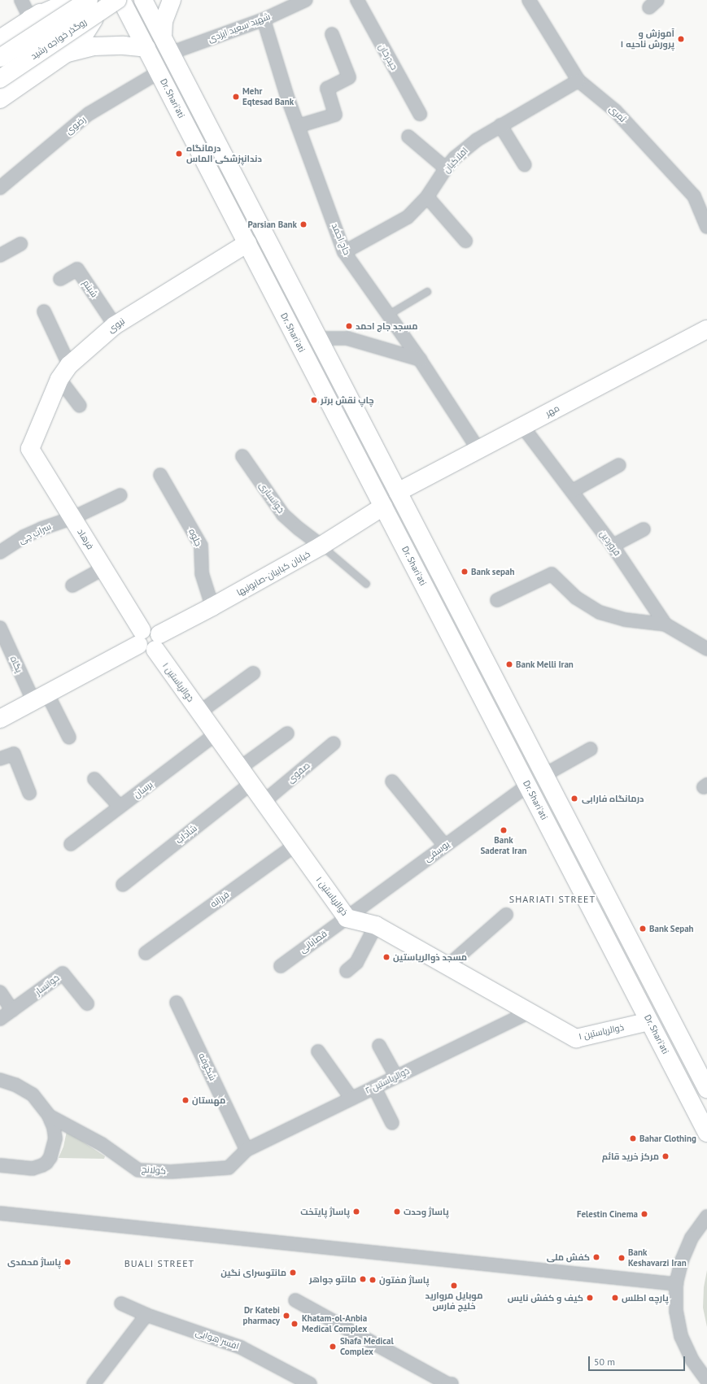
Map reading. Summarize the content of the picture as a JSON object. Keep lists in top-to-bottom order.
{
  "streets": {
    "main road": [
      "روگذر خواجه رشید",
      "Dr. Shari'ati",
      "نبوی",
      "مهر",
      "فرهاد",
      "خیابان کبابیان-صابونیها",
      "ذوالریاستین ۱"
    ],
    "street": [
      "شهید سعید ایزدی",
      "حیدرخان",
      "ثمری",
      "رضوی",
      "افلاکیان",
      "حاج احمد",
      "شبنم",
      "خوانساری",
      "سراب چی",
      "جلوه",
      "فروردین",
      "پگاه",
      "صفوی",
      "برسان",
      "شاداب",
      "یوسفی",
      "فرزانه",
      "قصابانی",
      "خوانسار",
      "شکوفه",
      "ذوالریاستین ۲",
      "کولانج",
      "افسر هوایی"
    ]
  },
  "crossings": [
    ["شهید سعید ایزدی", "حاج احمد"],
    ["روگذر خواجه رشید", "Dr. Shari'ati"],
    ["Dr. Shari'ati", "رضوی"],
    ["Dr. Shari'ati", "نبوی"],
    ["Dr. Shari'ati", "خیابان کبابیان-صابونیها"],
    ["Dr. Shari'ati", "ذوالریاستین ۱"],
    ["Dr. Shari'ati", "یوسفی"],
    ["ثمری", "افلاکیان"],
    ["افلاکیان", "حاج احمد"],
    ["حاج احمد", "مهر"],
    ["شبنم", "نبوی"],
    ["نبوی", "فرهاد"],
    ["مهر", "فروردین"],
    ["خوانساری", "خیابان کبابیان-صابونیها"],
    ["سراب چی", "فرهاد"],
    ["جلوه", "خیابان کبابیان-صابونیها"],
    ["خیابان کبابیان-صابونیها", "ذوالریاستین ۱"],
    ["ذوالریاستین ۱", "صفوی"],
    ["ذوالریاستین ۱", "برسان"],
    ["ذوالریاستین ۱", "شاداب"],
    ["ذوالریاستین ۱", "یوسفی"],
    ["ذوالریاستین ۱", "فرزانه"],
    ["ذوالریاستین ۱", "قصابانی"],
    ["ذوالریاستین ۱", "ذوالریاستین ۲"],
    ["یوسفی", "قصابانی"],
    ["شکوفه", "ذوالریاستین ۲"],
    ["شکوفه", "کولانج"],
    ["ذوالریاستین ۲", "کولانج"]
  ],
  "districts": ["SHARIATI STREET", "BUALI STREET"],
  "places": [
    "آموزش و پرورش ناحیه ۱",
    "Mehr Eqtesad Bank",
    "درمانگاه دندانپزشکی الماس",
    "Parsian Bank",
    "مسجد جاج احمد",
    "چاپ نقش برتر",
    "Bank sepah",
    "Bank Melli Iran",
    "درمانگاه فارابی",
    "Bank Saderat Iran",
    "Bank Sepah",
    "مسجد ذوالریاستین",
    "مهستان",
    "Bahar Clothing",
    "مرکز خرید قائم",
    "پاساژ پایتخت",
    "پاساژ وحدت",
    "Felestin Cinema",
    "کفش ملی",
    "Bank Keshavarzi Iran",
    "پاساژ محمدی",
    "مانتوسرای نگین",
    "مانتو جواهر",
    "پاساژ مفتون",
    "موبایل مروارید خلیج فارس",
    "کیف و کفش نایس",
    "پارچه اطلس",
    "Dr Katebi pharmacy",
    "Khatam-ol-Anbia Medical Complex",
    "Shafa Medical Complex"
  ],
  "scale_bar": "50 m"
}
